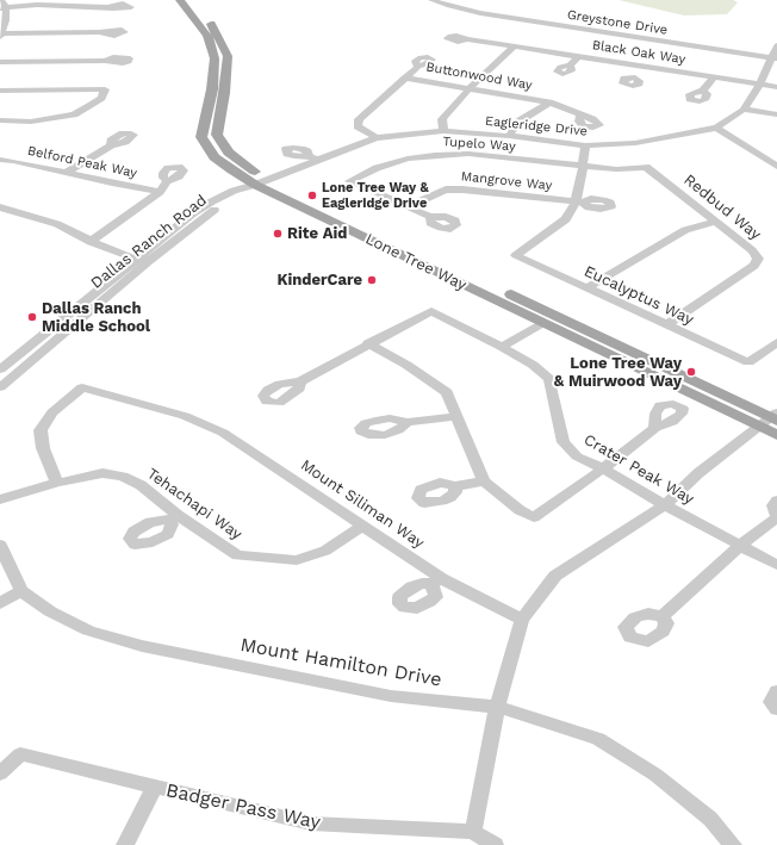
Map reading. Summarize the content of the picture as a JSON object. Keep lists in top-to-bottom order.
{
  "streets": {
    "main road": ["Lone Tree Way"],
    "street": [
      "Greystone Drive",
      "Black Oak Way",
      "Buttonwood Way",
      "Eagleridge Drive",
      "Tupelo Way",
      "Belford Peak Way",
      "Mangrove Way",
      "Redbud Way",
      "Dallas Ranch Road",
      "Eucalyptus Way",
      "Crater Peak Way",
      "Tehachapi Way",
      "Mount Siliman Way",
      "Mount Hamilton Drive",
      "Badger Pass Way"
    ]
  },
  "crossings": [
    ["Greystone Drive", "Eagleridge Drive"],
    ["Black Oak Way", "Eagleridge Drive"],
    ["Eagleridge Drive", "Dallas Ranch Road"],
    ["Eagleridge Drive", "Lone Tree Way"],
    ["Tupelo Way", "Mangrove Way"],
    ["Tupelo Way", "Redbud Way"],
    ["Mangrove Way", "Eucalyptus Way"],
    ["Redbud Way", "Eucalyptus Way"],
    ["Dallas Ranch Road", "Lone Tree Way"],
    ["Tehachapi Way", "Mount Siliman Way"]
  ],
  "places": [
    "Lone Tree Way & Eagleridge Drive",
    "Rite Aid",
    "KinderCare",
    "Dallas Ranch Middle School",
    "Lone Tree Way & Muirwood Way"
  ]
}
